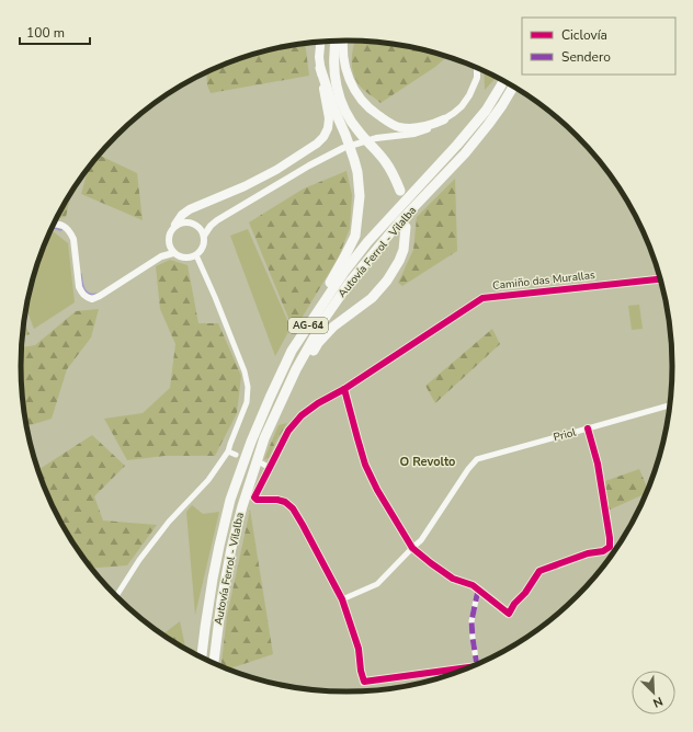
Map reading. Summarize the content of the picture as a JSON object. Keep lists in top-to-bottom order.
{
  "streets": {
    "highway": ["Autovía Ferrol - Vilalba", "AG-64"],
    "street": ["Camiño das Murallas", "Priol"]
  },
  "districts": ["O Revolto"],
  "legend": ["Ciclovía", "Sendero"],
  "scale_bar": "100 m",
  "north": "bottom right"
}
